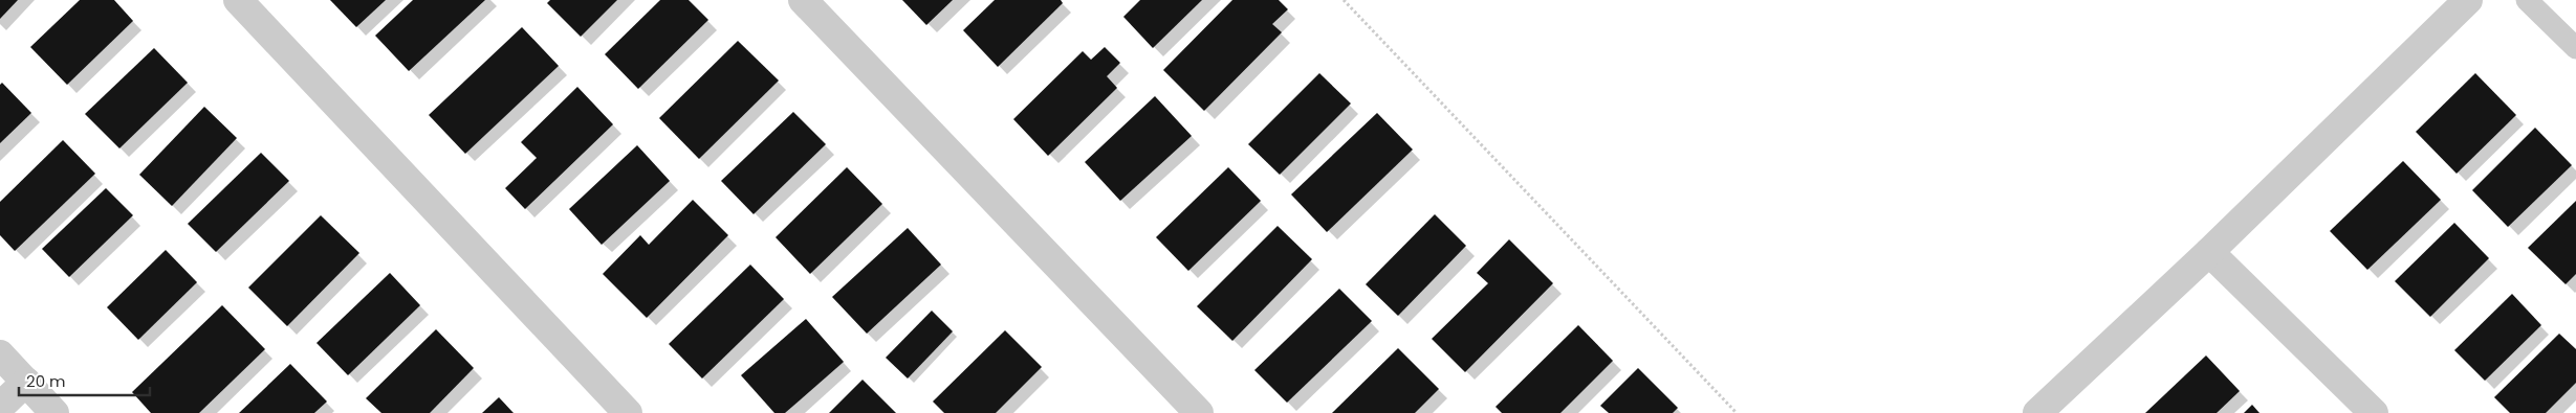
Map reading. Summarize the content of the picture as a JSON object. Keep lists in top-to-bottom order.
{
  "scale_bar": "20 m"
}
